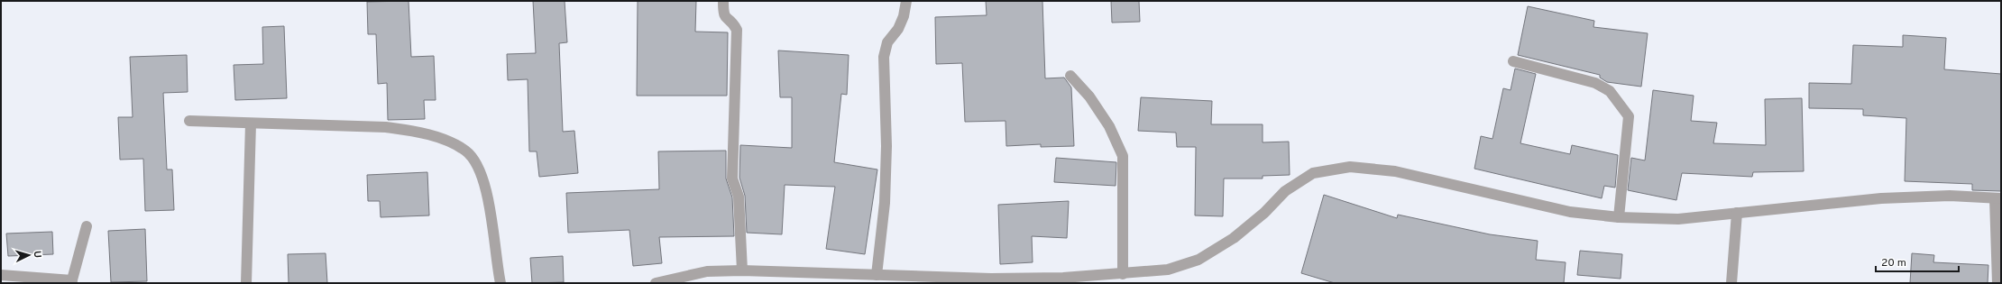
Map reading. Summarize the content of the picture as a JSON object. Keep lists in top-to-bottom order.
{
  "scale_bar": "20 m",
  "north": "right"
}
